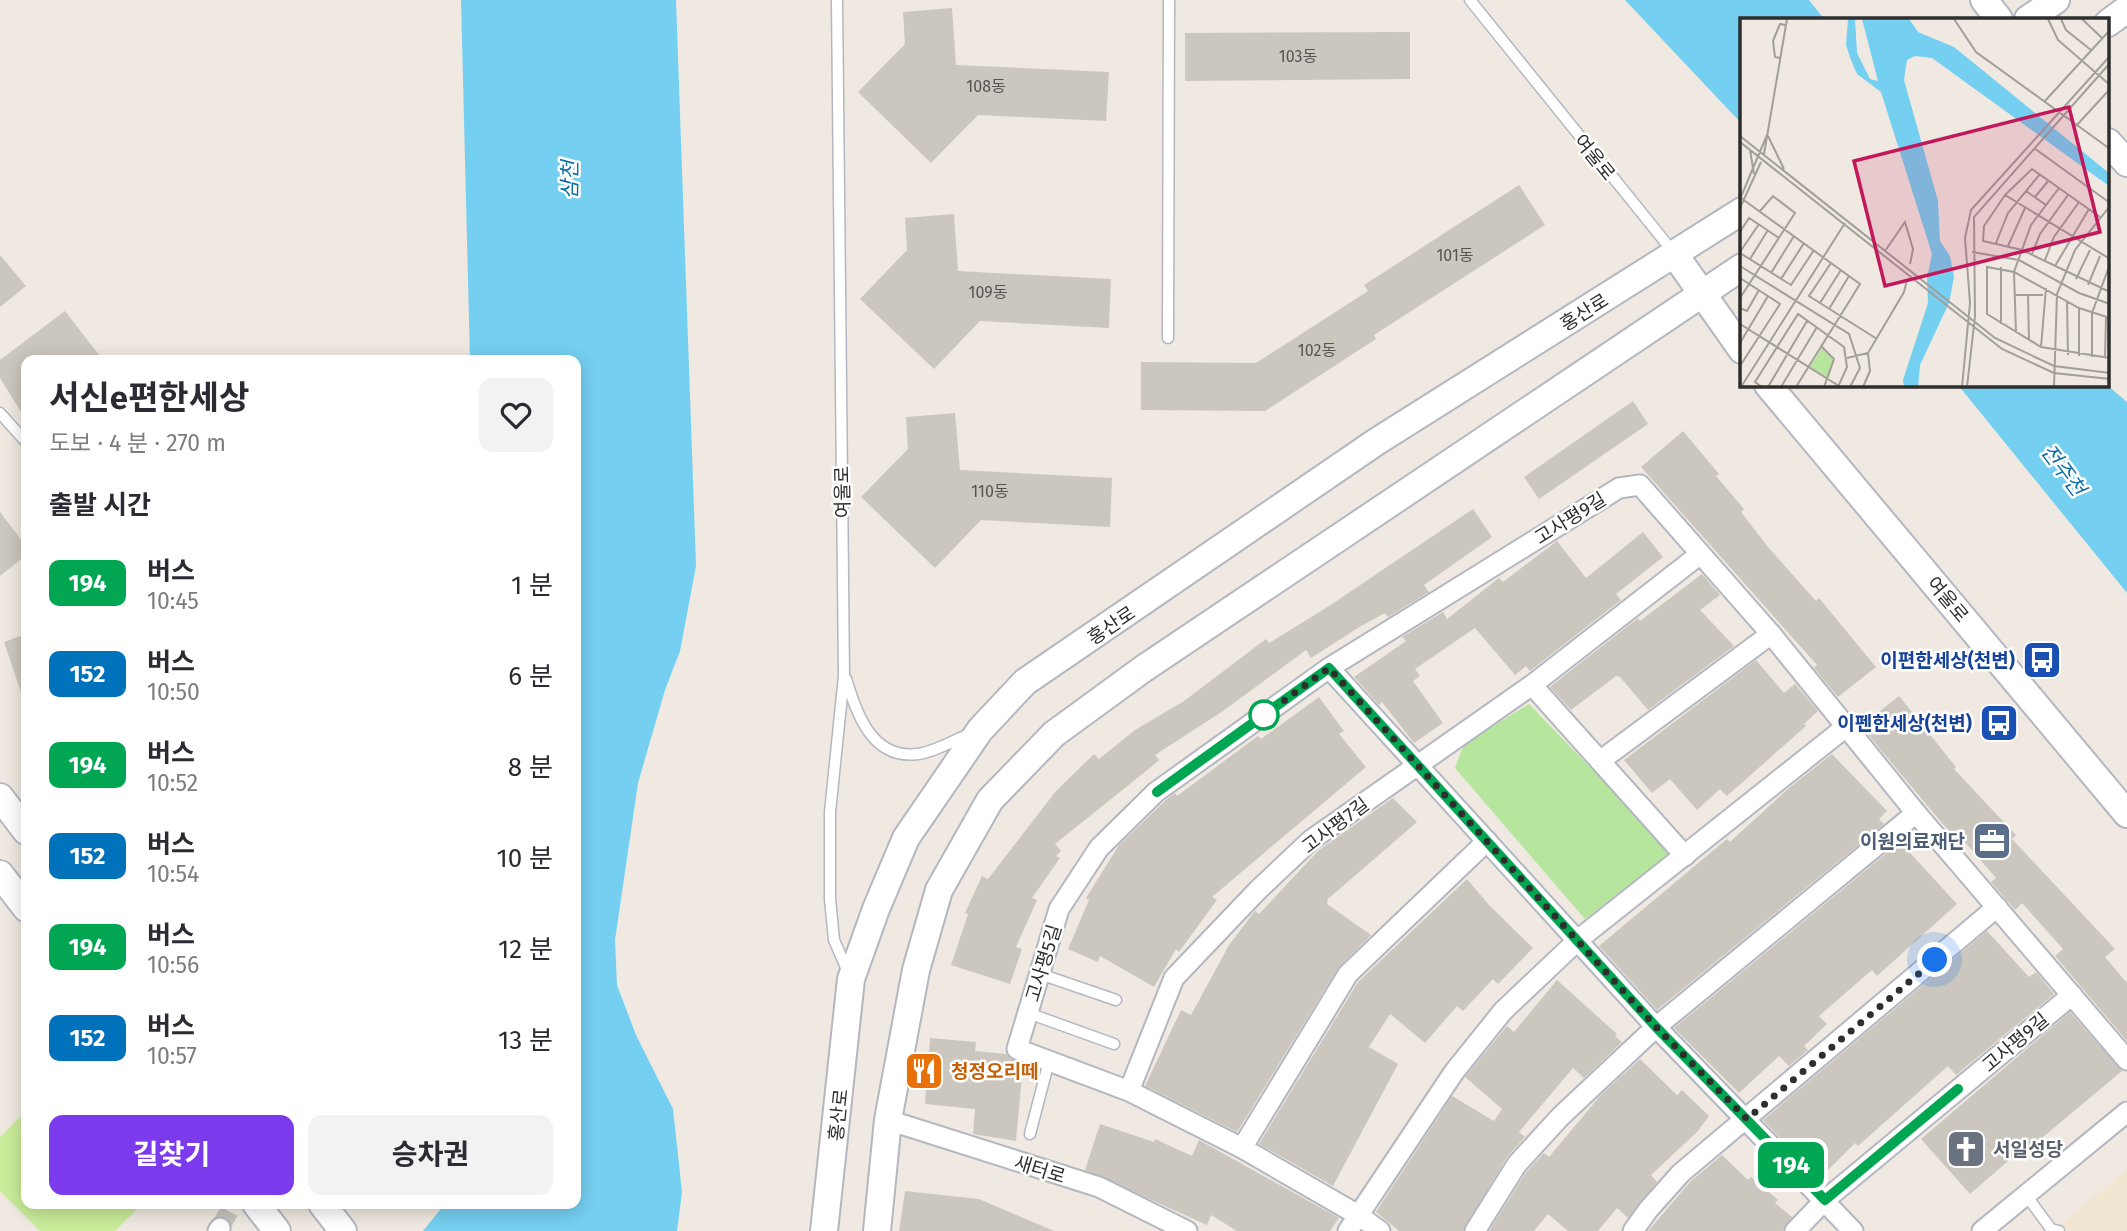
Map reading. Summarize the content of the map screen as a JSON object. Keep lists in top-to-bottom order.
{
  "streets": {
    "street": [
      "여울로",
      "홍산로",
      "고사평9길",
      "고사평7길",
      "고사평5길",
      "새터로"
    ]
  },
  "crossings": [
    ["여울로", "홍산로"],
    ["고사평9길", "고사평5길"],
    ["고사평7길", "고사평5길"]
  ],
  "water": ["삼천", "전주천"],
  "places": {
    "bus stop": ["이편한세상(천변)", "이펜한세상(천변)"],
    "office": ["이원의료재단"],
    "restaurant": ["청정오리떼"],
    "church": ["서일성당"]
  },
  "lines": ["bus line 194"],
  "house_numbers": [
    "103동",
    "108동",
    "101동",
    "109동",
    "102동",
    "110동"
  ],
  "page": {
    "on_map": "194",
    "heading": [
      ["서신e편한세상", "도보 · 4 분 · 270 m"],
      "출발 시간"
    ],
    "list": [
      {
        "mark": "194",
        "name": "버스",
        "note": "10:45",
        "value": "1 분"
      },
      {
        "mark": "152",
        "name": "버스",
        "note": "10:50",
        "value": "6 분"
      },
      {
        "mark": "194",
        "name": "버스",
        "note": "10:52",
        "value": "8 분"
      },
      {
        "mark": "152",
        "name": "버스",
        "note": "10:54",
        "value": "10 분"
      },
      {
        "mark": "194",
        "name": "버스",
        "note": "10:56",
        "value": "12 분"
      },
      {
        "mark": "152",
        "name": "버스",
        "note": "10:57",
        "value": "13 분"
      }
    ],
    "buttons": ["길찾기", "승차권"]
  }
}
